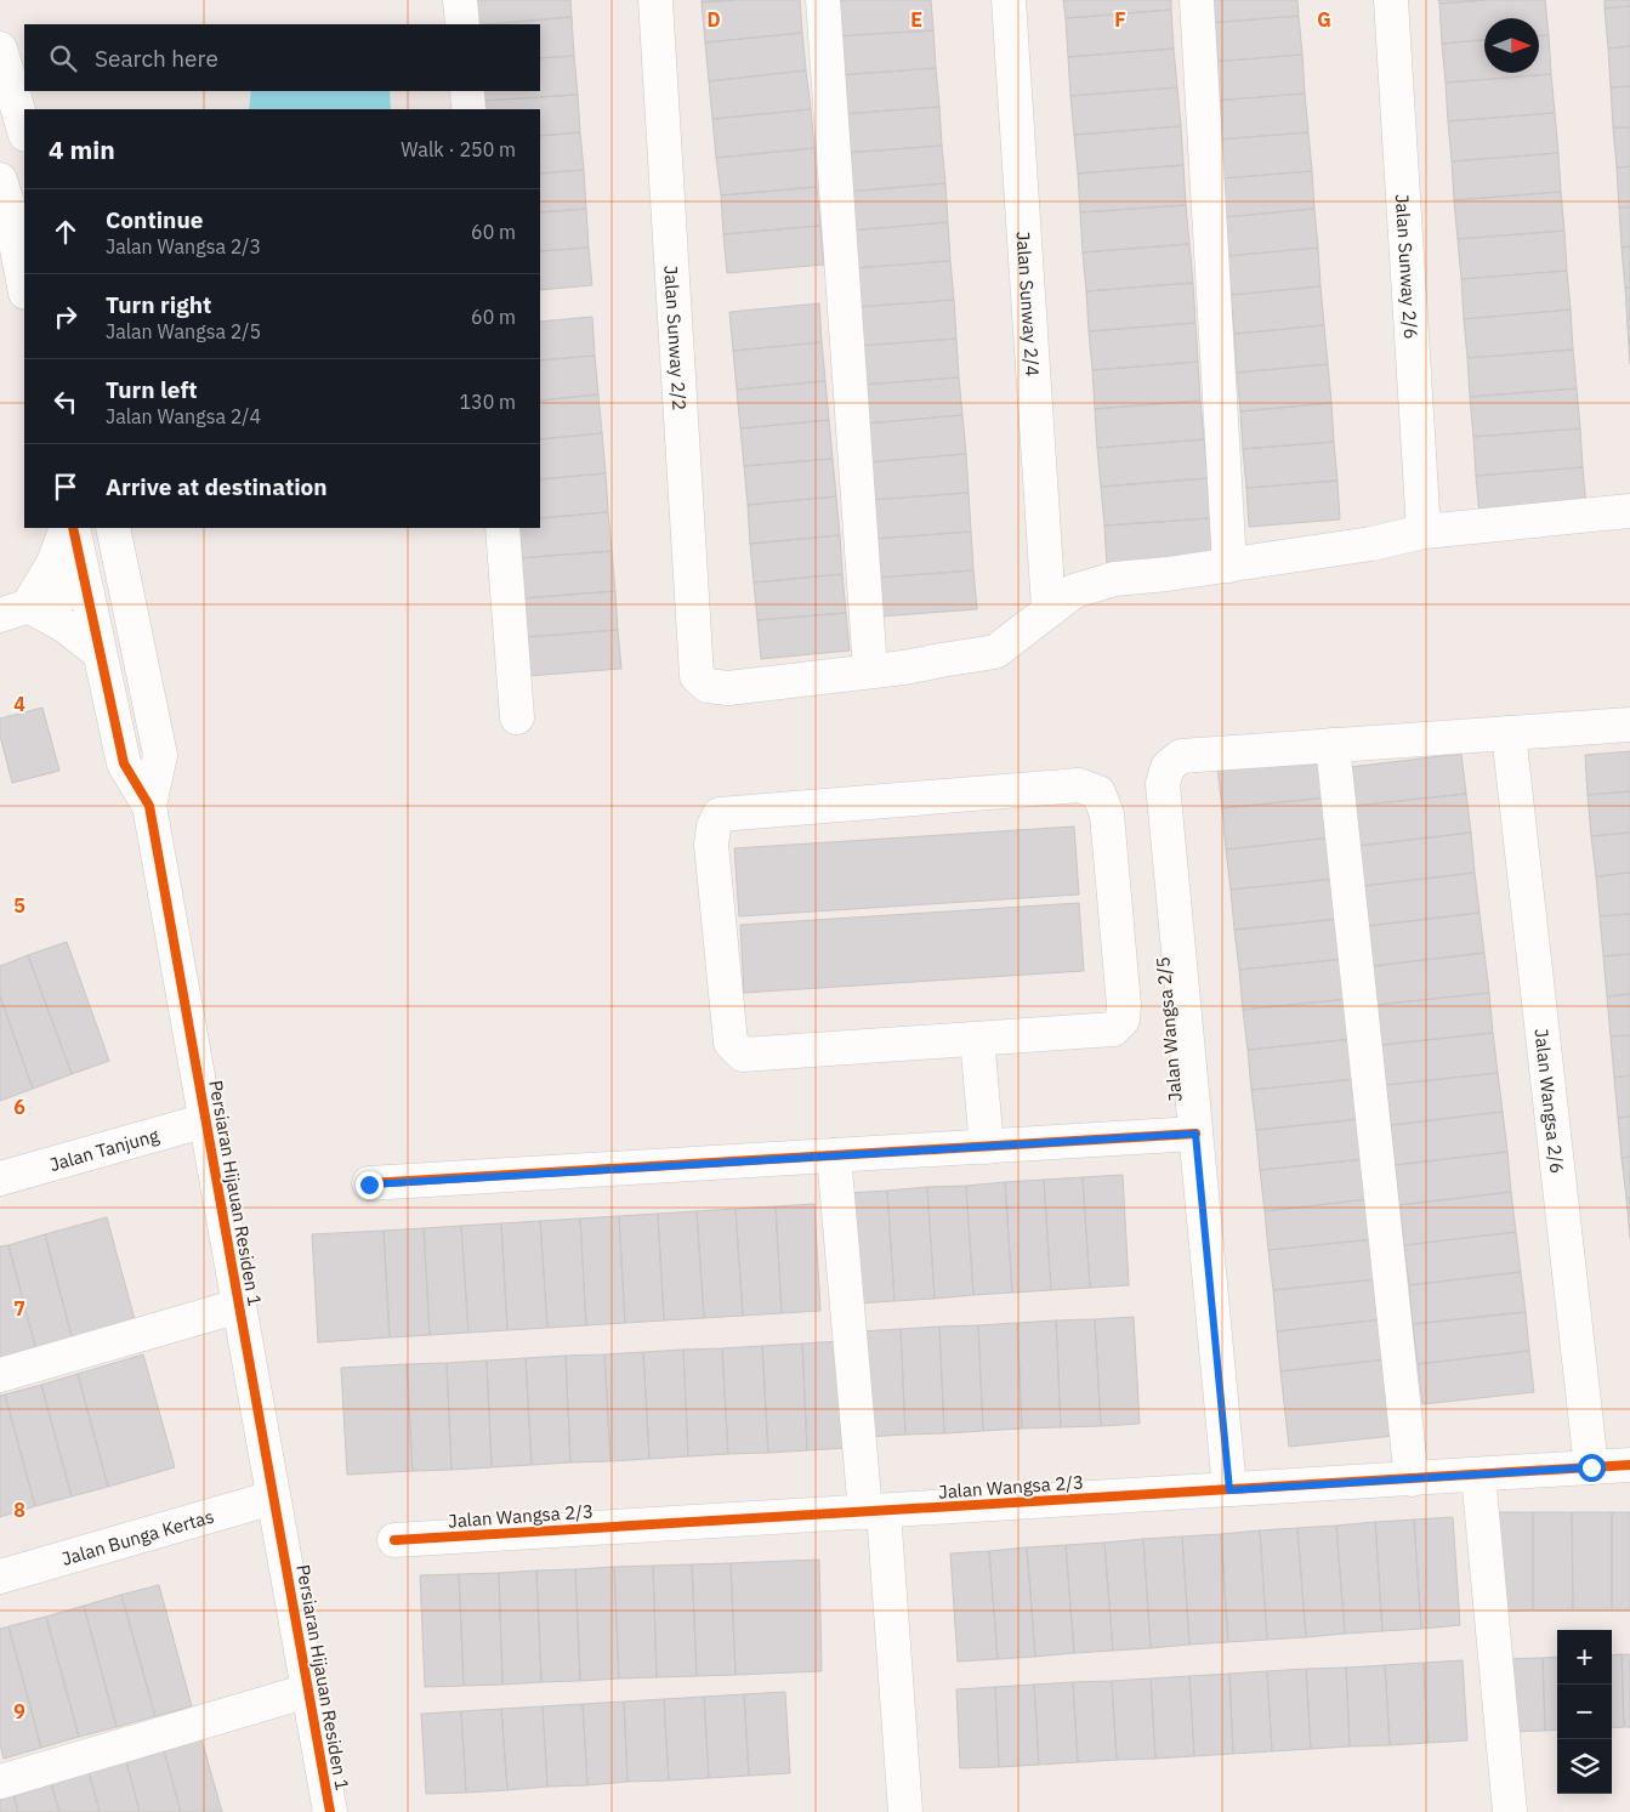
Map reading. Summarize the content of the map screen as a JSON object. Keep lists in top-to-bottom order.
{
  "streets": {
    "street": [
      "Jalan Sunway 2/6",
      "Jalan Sunway 2/4",
      "Jalan Sunway 2/2",
      "Jalan Wangsa 2/5",
      "Jalan Wangsa 2/6",
      "Jalan Tanjung",
      "Persiaran Hijauan Residen 1",
      "Jalan Wangsa 2/3",
      "Jalan Bunga Kertas"
    ]
  },
  "crossings": [
    ["Jalan Wangsa 2/5", "Jalan Wangsa 2/3"],
    ["Jalan Wangsa 2/6", "Jalan Wangsa 2/3"],
    ["Jalan Tanjung", "Persiaran Hijauan Residen 1"],
    ["Persiaran Hijauan Residen 1", "Jalan Bunga Kertas"]
  ],
  "north": "right",
  "page": {
    "search": "Search here",
    "heading": ["4 min", "Walk · 250 m"],
    "list": [
      ["Continue", "Jalan Wangsa 2/3", "60 m"],
      ["Turn right", "Jalan Wangsa 2/5", "60 m"],
      ["Turn left", "Jalan Wangsa 2/4", "130 m"],
      "Arrive at destination"
    ],
    "map_buttons": ["+", "−"]
  },
  "grid": {
    "columns": [
      "D",
      "E",
      "F",
      "G"
    ],
    "rows": [
      "4",
      "5",
      "6",
      "7",
      "8",
      "9"
    ]
  }
}
